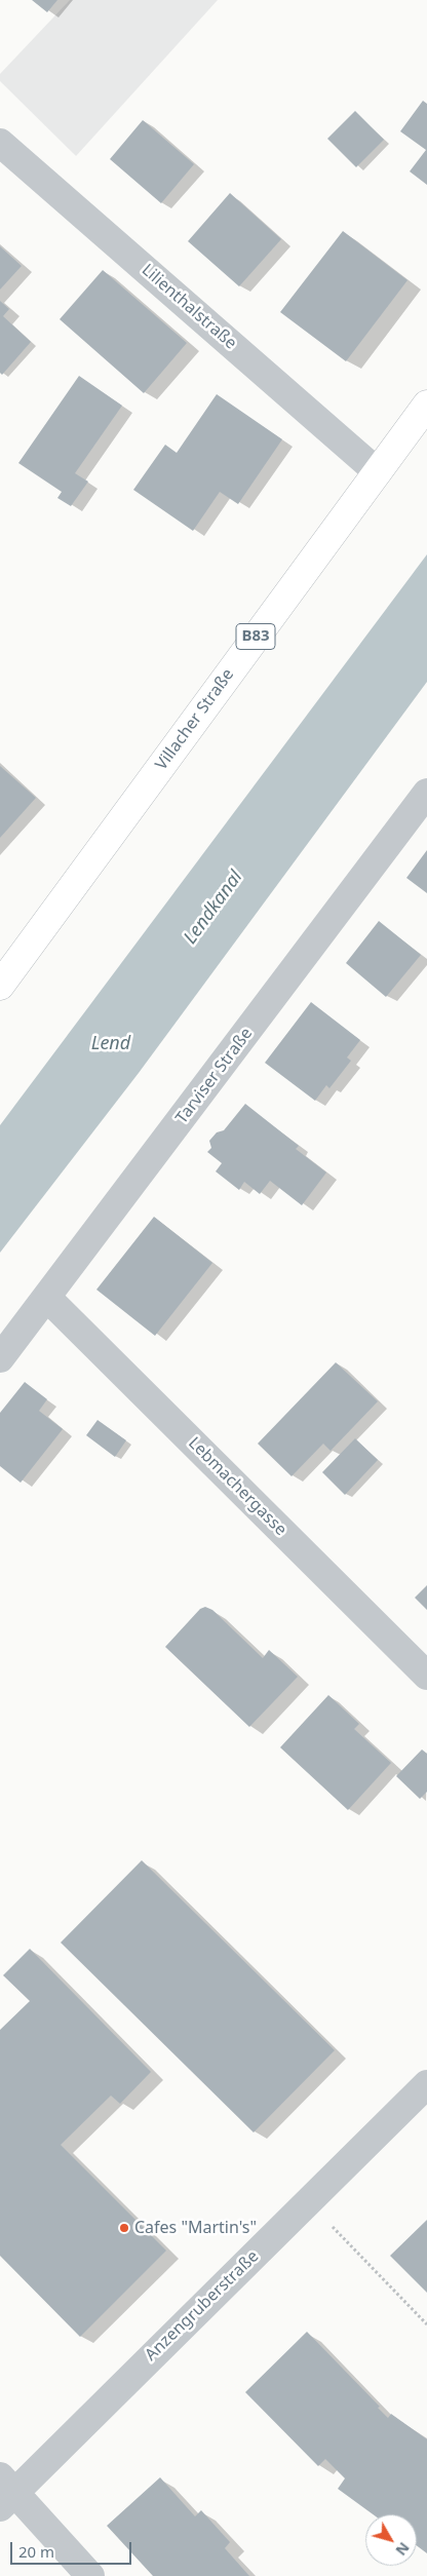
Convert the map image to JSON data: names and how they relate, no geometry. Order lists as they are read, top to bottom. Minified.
{"streets":{"main road":["B83","Villacher Straße"],"street":["Lilienthalstraße","Tarviser Straße","Lebmachergasse","Anzengruberstraße"]},"crossings":[["Lilienthalstraße","Villacher Straße"],["Tarviser Straße","Lebmachergasse"]],"water":["Lendkanal","Lend"],"places":["Cafes \"Martin's\""],"scale_bar":"20 m","north":"bottom right"}
